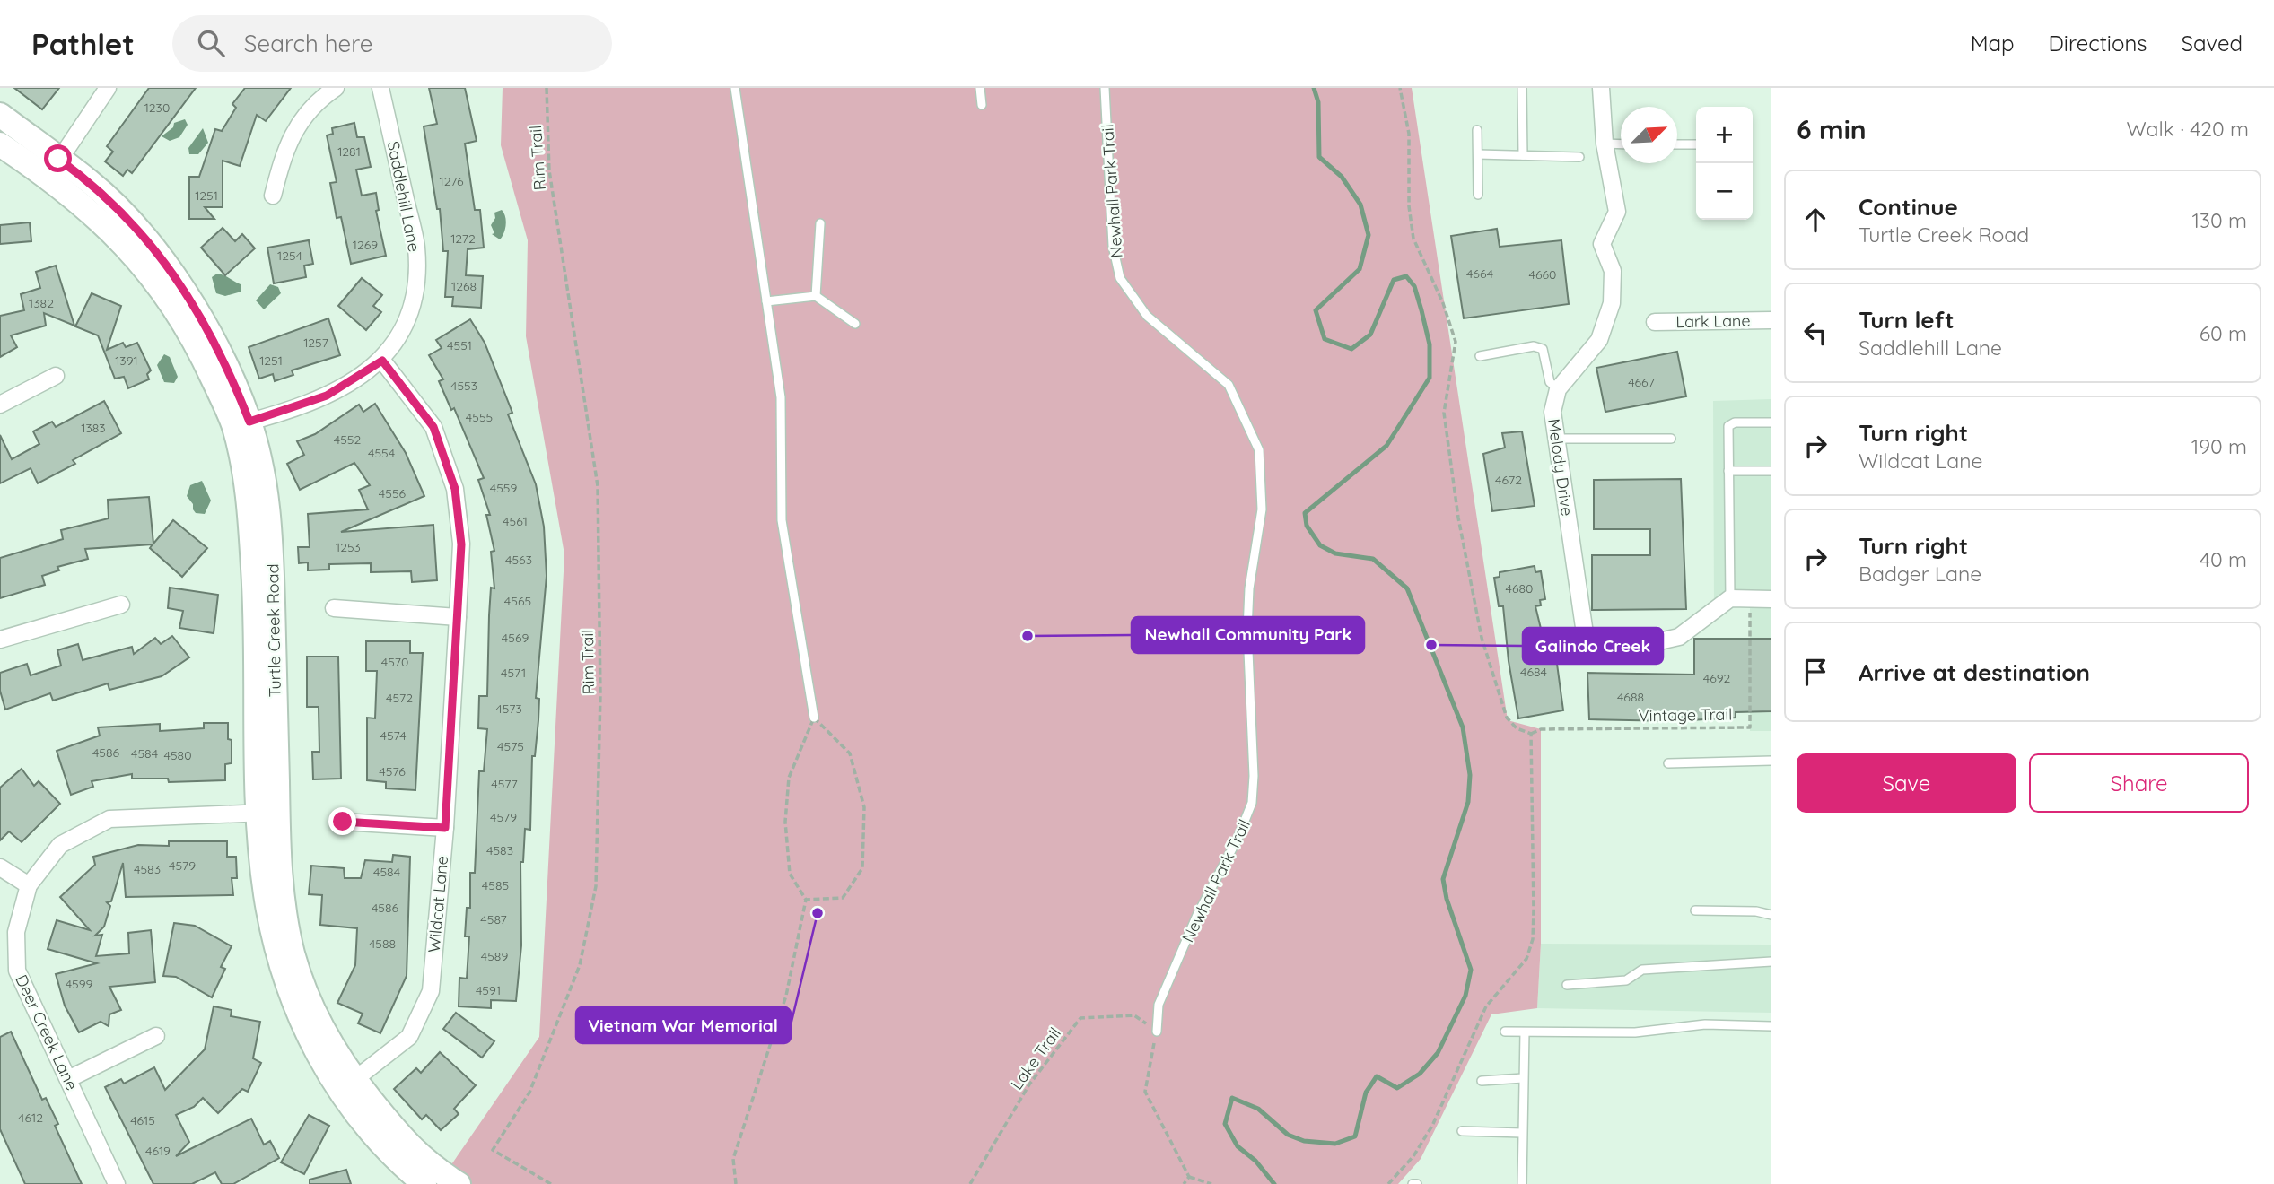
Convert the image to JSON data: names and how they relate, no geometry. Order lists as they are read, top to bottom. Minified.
{"streets":{"street":["Saddlehill Lane","Lark Lane","Melody Drive","Turtle Creek Road","Wildcat Lane","Deer Creek Lane"],"lane":["Newhall Park Trail"],"path":["Rim Trail","Vintage Trail","Lake Trail"]},"crossings":[["Newhall Park Trail","Lake Trail"],["Saddlehill Lane","Turtle Creek Road"],["Saddlehill Lane","Wildcat Lane"],["Turtle Creek Road","Wildcat Lane"],["Turtle Creek Road","Deer Creek Lane"]],"places":["Newhall Community Park","Galindo Creek","Vietnam War Memorial"],"house_numbers":["1230","1281","1276","1251","1272","1269","1254","4664","4660","1268","1382","1257","4551","1391","1251","4667","4553","4555","1383","4552","4554","4672","4559","4556","4561","1253","4563","4680","4565","4569","4570","4684","4571","4692","4688","4572","4573","4574","4575","4586","4584","4580","4576","4577","4579","4583","4579","4583","4584","4585","4586","4587","4588","4589","4599","4591","4612","4615","4619"],"north":"top right","page":{"header":"Pathlet","search":"Search here","nav":["Map","Directions","Saved"],"heading":["6 min","Walk · 420 m"],"map_buttons":["+","−"],"list":[["Continue","Turtle Creek Road","130 m"],["Turn left","Saddlehill Lane","60 m"],["Turn right","Wildcat Lane","190 m"],["Turn right","Badger Lane","40 m"],"Arrive at destination"],"buttons":["Save","Share"]}}
